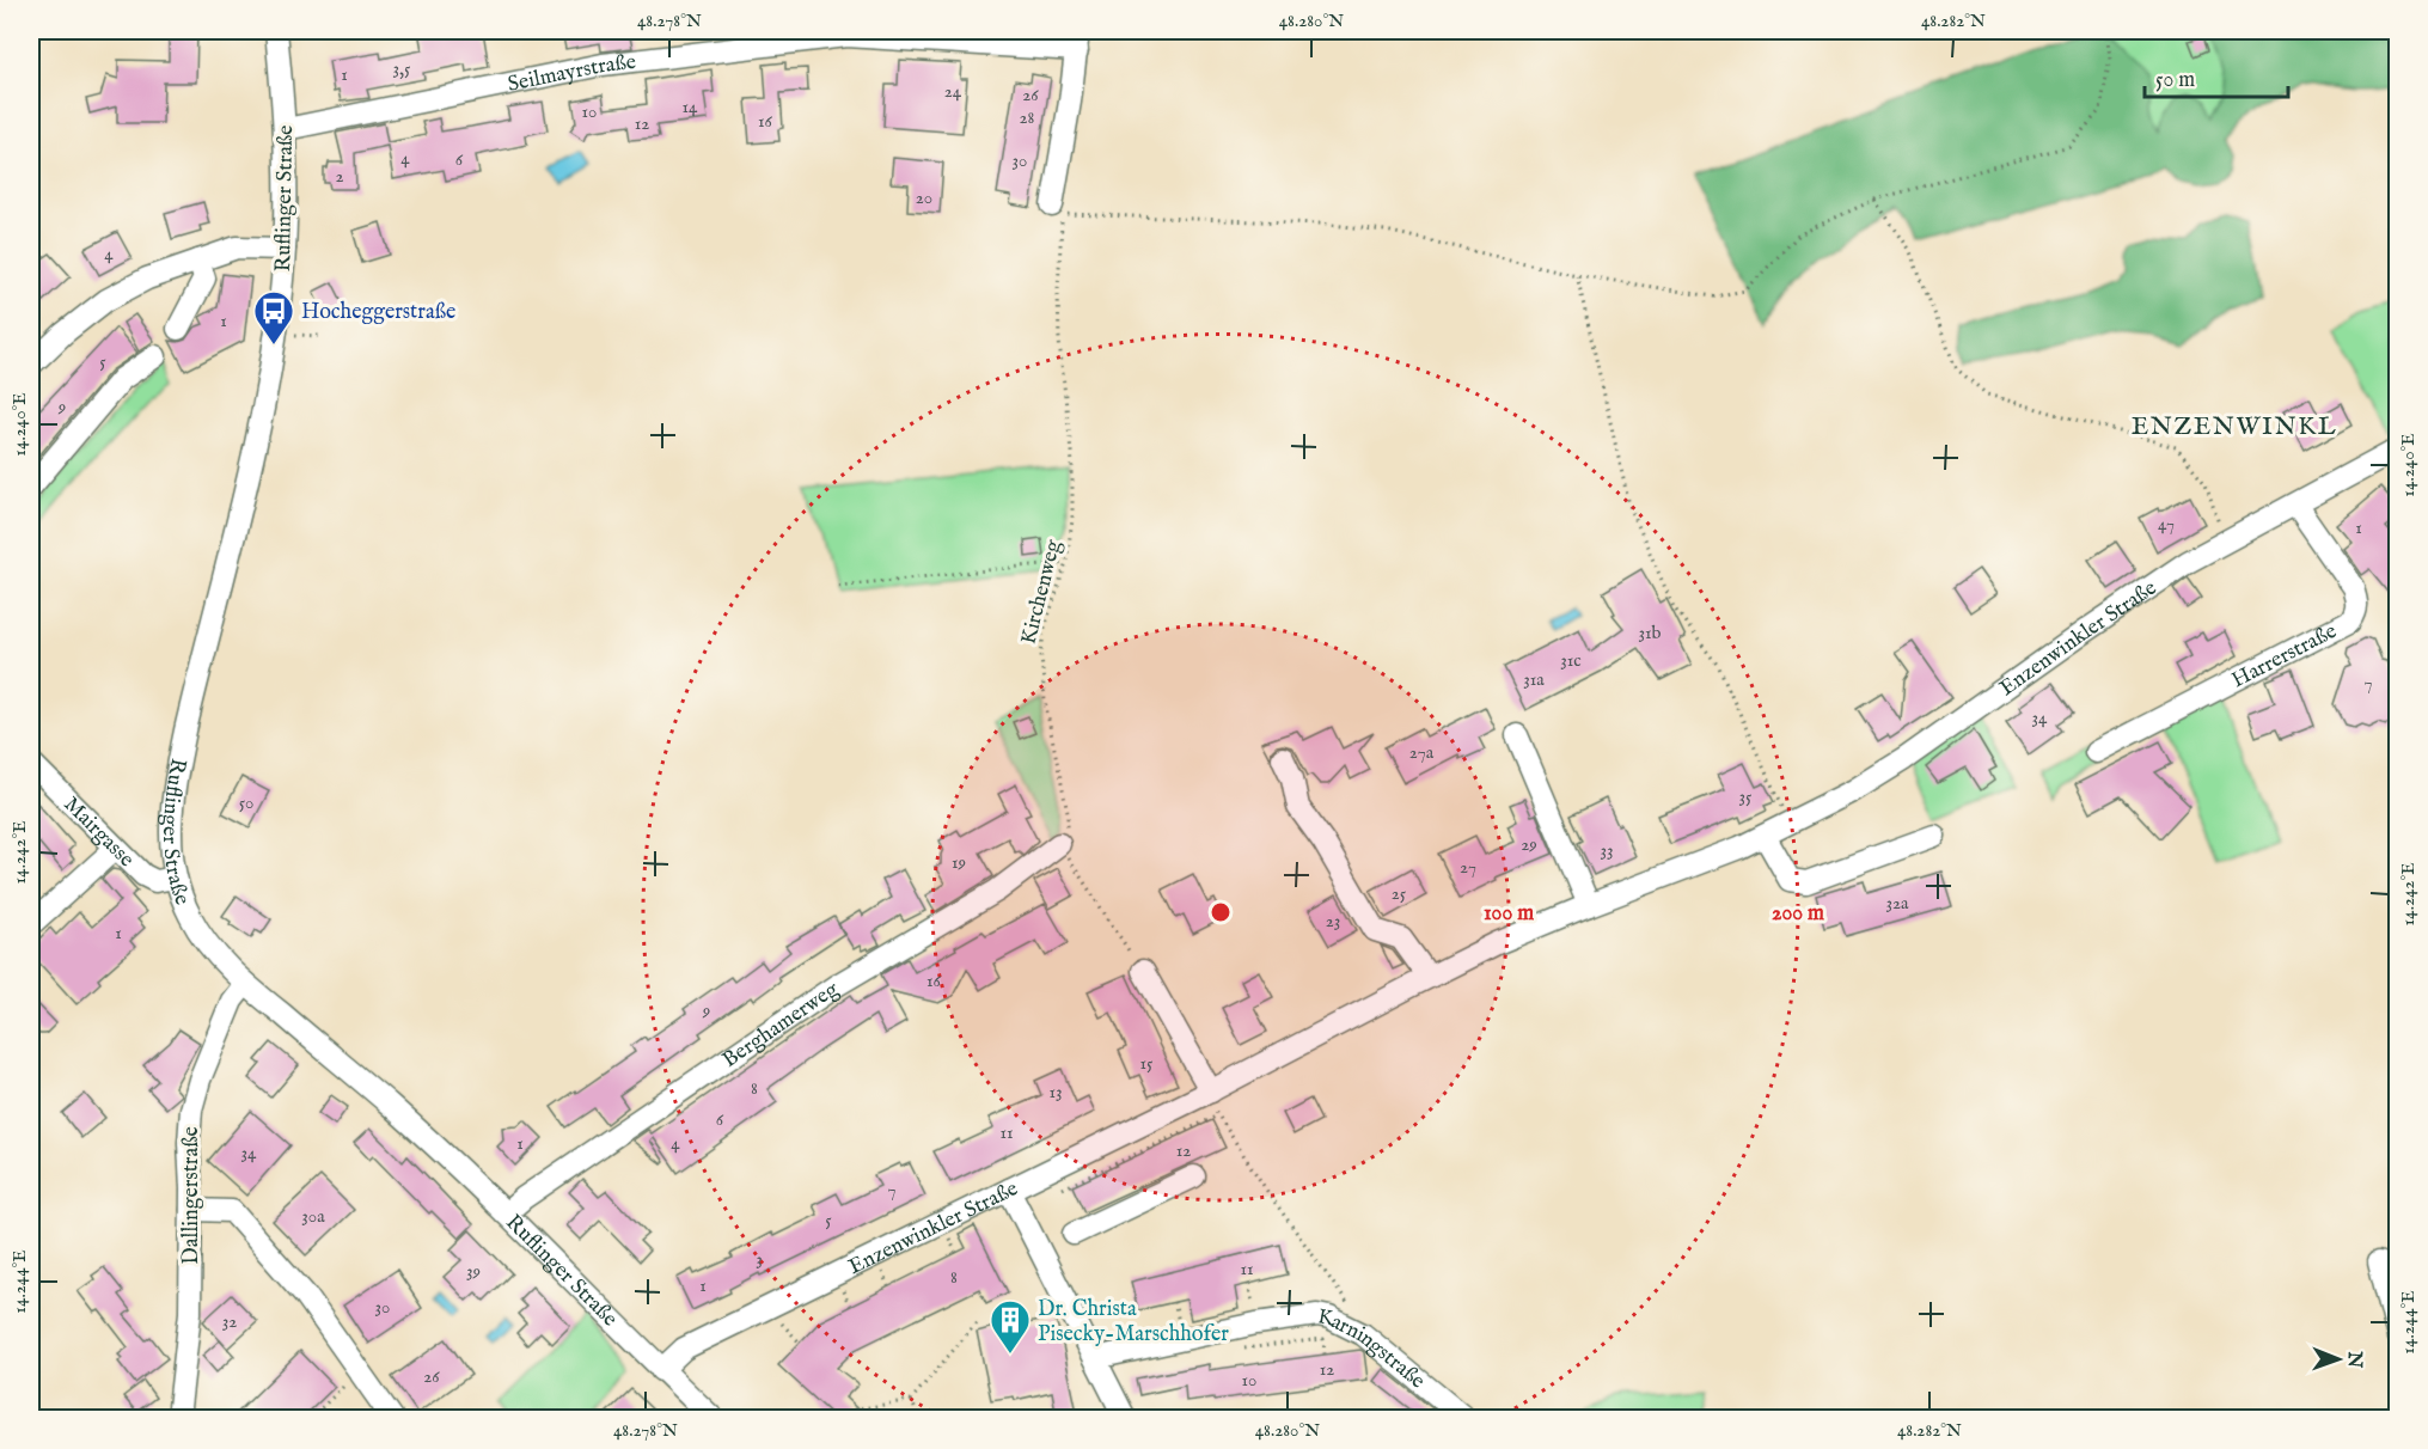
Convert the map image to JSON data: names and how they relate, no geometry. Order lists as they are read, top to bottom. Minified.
{"streets":{"street":["Seilmayrstraße","Ruflinger Straße","Enzenwinkler Straße","Harrerstraße","Mairgasse","Berghamerweg","Dallingerstraße","Karningstraße"],"path":["Kirchenweg"]},"crossings":[["Seilmayrstraße","Ruflinger Straße"],["Seilmayrstraße","Kirchenweg"],["Ruflinger Straße","Enzenwinkler Straße"],["Ruflinger Straße","Mairgasse"],["Ruflinger Straße","Berghamerweg"],["Ruflinger Straße","Dallingerstraße"],["Kirchenweg","Berghamerweg"],["Enzenwinkler Straße","Harrerstraße"]],"districts":["ENZENWINKL"],"places":{"bus stop":["Hocheggerstraße"],"building":["Dr. Christa Pisecky-Marschhofer"]},"house_numbers":["3,5","1","24","26","14","10","28","16","12","4","6","30","2","20","4","1","5","9","47","1","31b","31c","31a","7","34","27a","35","50","29","33","19","27","25","32a","23","1","16","9","15","8","13","6","11","1","4","12","34","7","30a","5","3","11","39","8","1","30","32","12","26","10"],"scale_bar":"50 m","north":"right","coordinates":["48.278°N","48.280°N","48.282°N","14.240°E","14.242°E","14.244°E"],"rings":["100 m","200 m"]}
